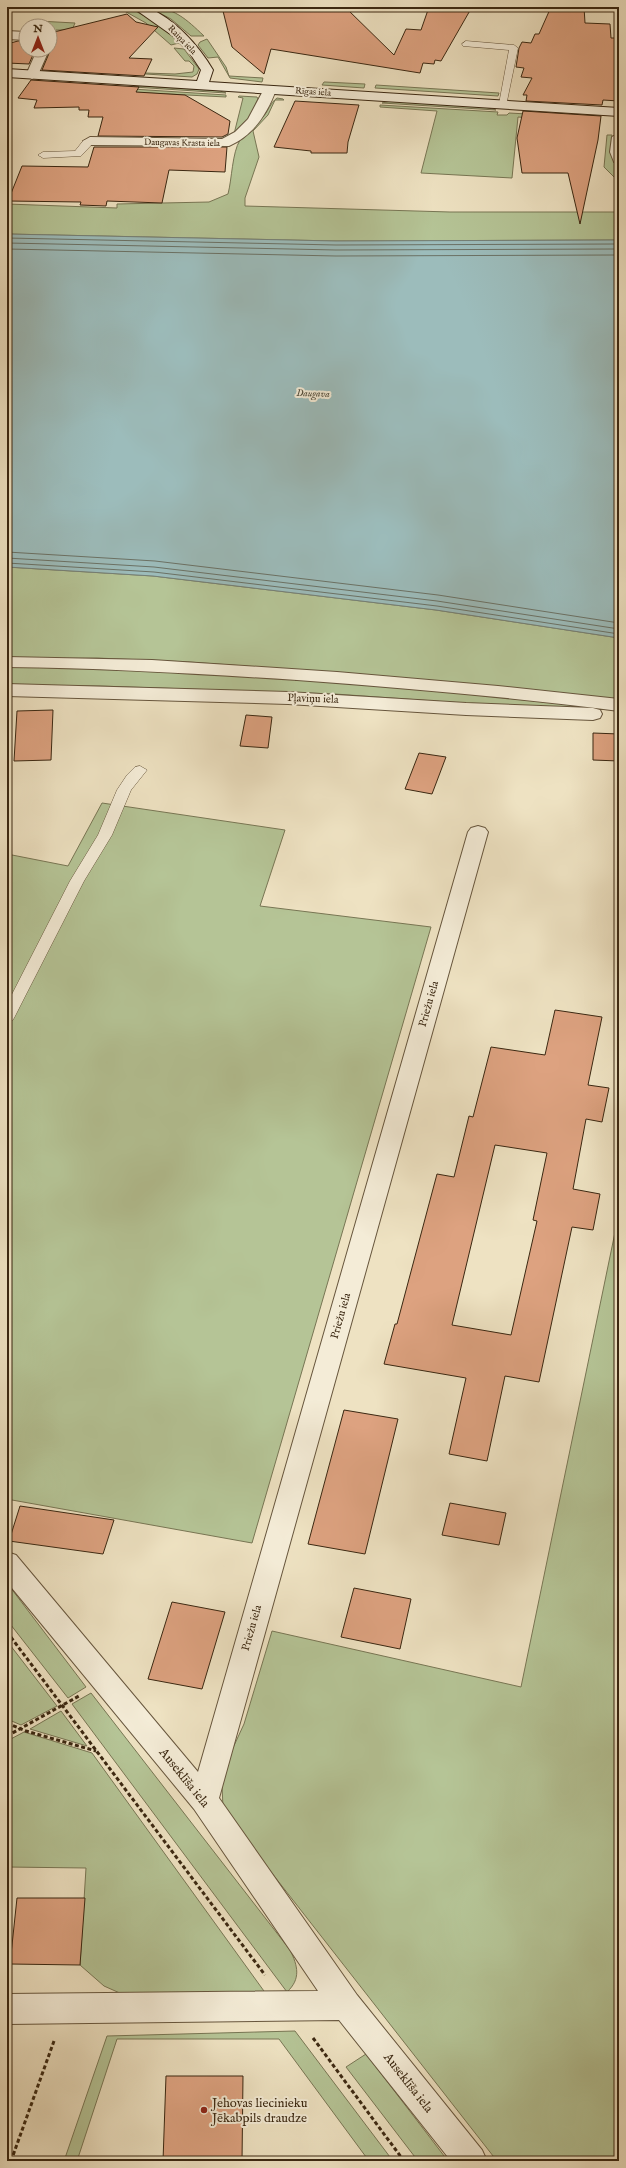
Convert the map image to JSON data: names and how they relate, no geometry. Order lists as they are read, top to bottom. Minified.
{"streets":{"street":["Raiņa iela","Rīgas iela","Daugavas Krasta iela","Pļaviņu iela","Priežu iela","Auseklīša iela"]},"crossings":[["Raiņa iela","Rīgas iela"],["Rīgas iela","Daugavas Krasta iela"],["Priežu iela","Auseklīša iela"]],"water":["Daugava"],"places":["Jehovas liecinieku Jēkabpils draudze"],"north":"top"}
